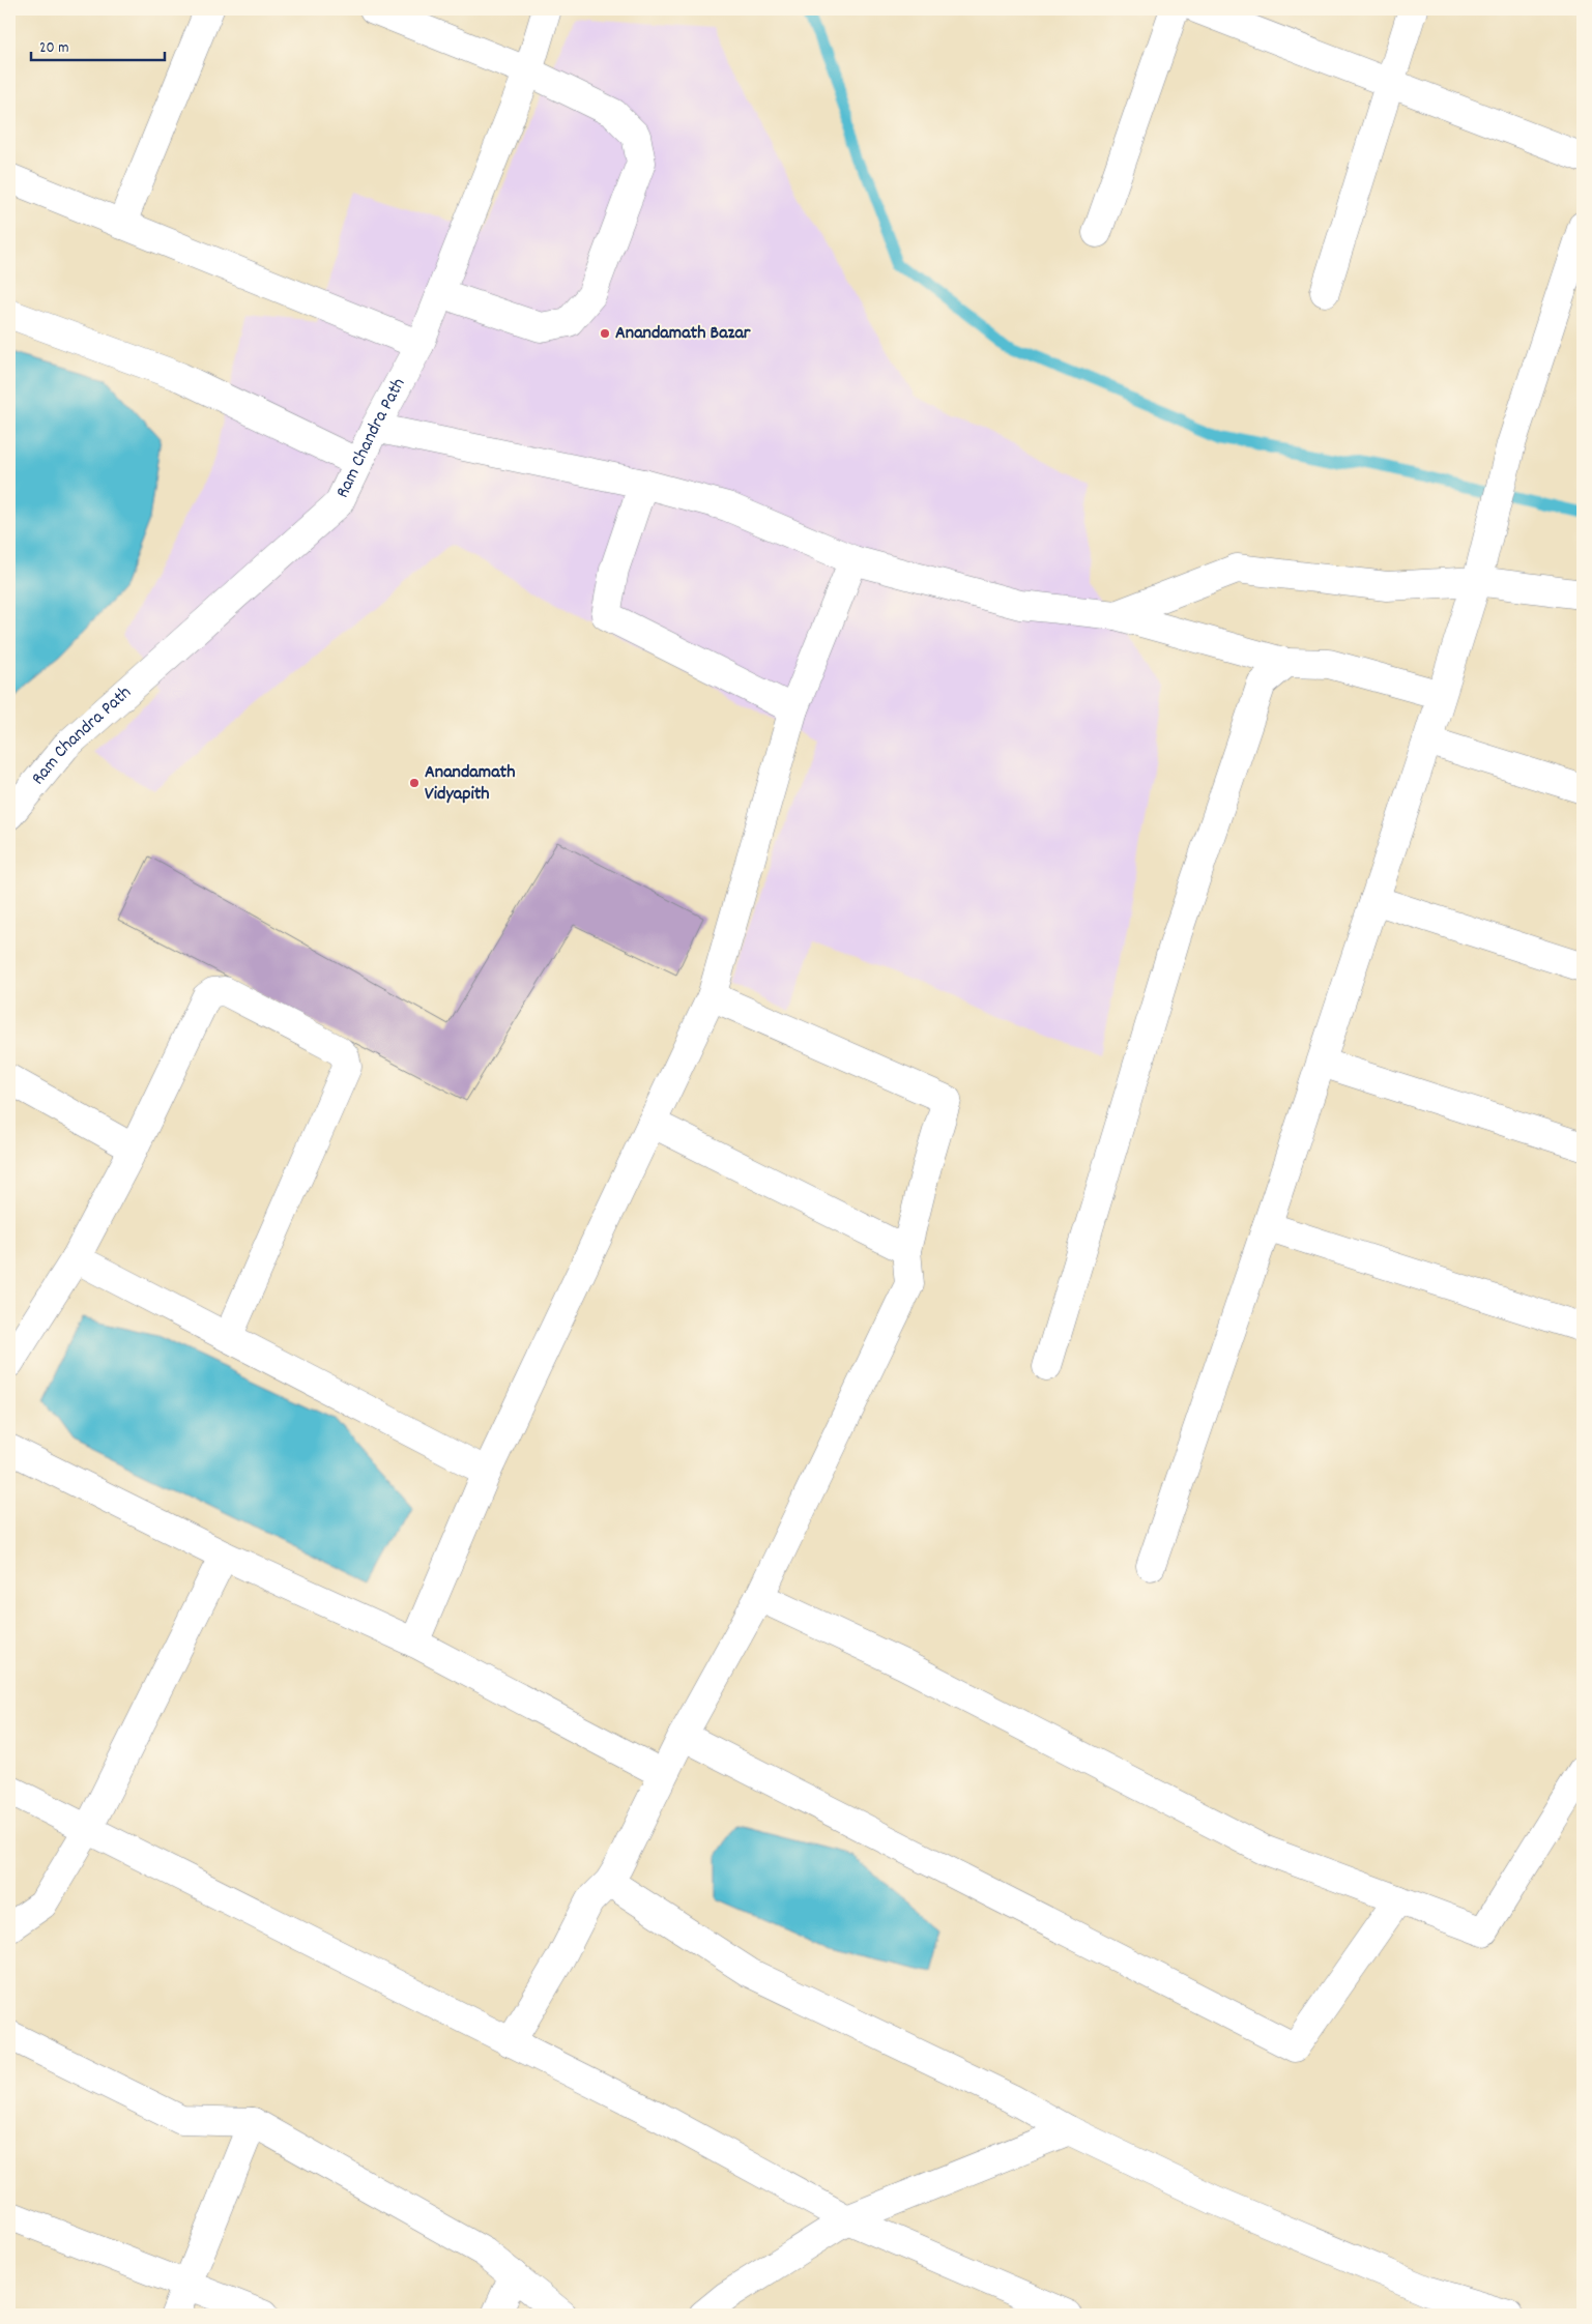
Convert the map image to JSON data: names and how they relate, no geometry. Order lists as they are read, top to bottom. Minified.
{"streets":{"street":["Ram Chandra Path"]},"places":["Anandamath Bazar","Anandamath Vidyapith"],"scale_bar":"20 m"}
